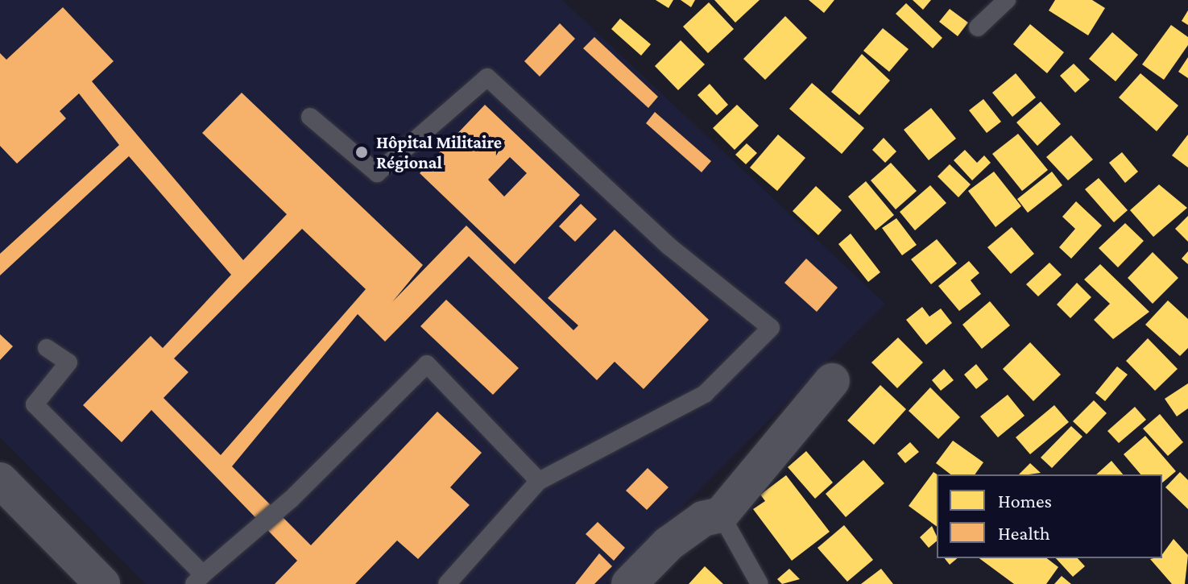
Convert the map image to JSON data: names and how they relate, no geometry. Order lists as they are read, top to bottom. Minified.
{"places":["Hôpital Militaire Régional"],"legend":["Homes","Health"]}
